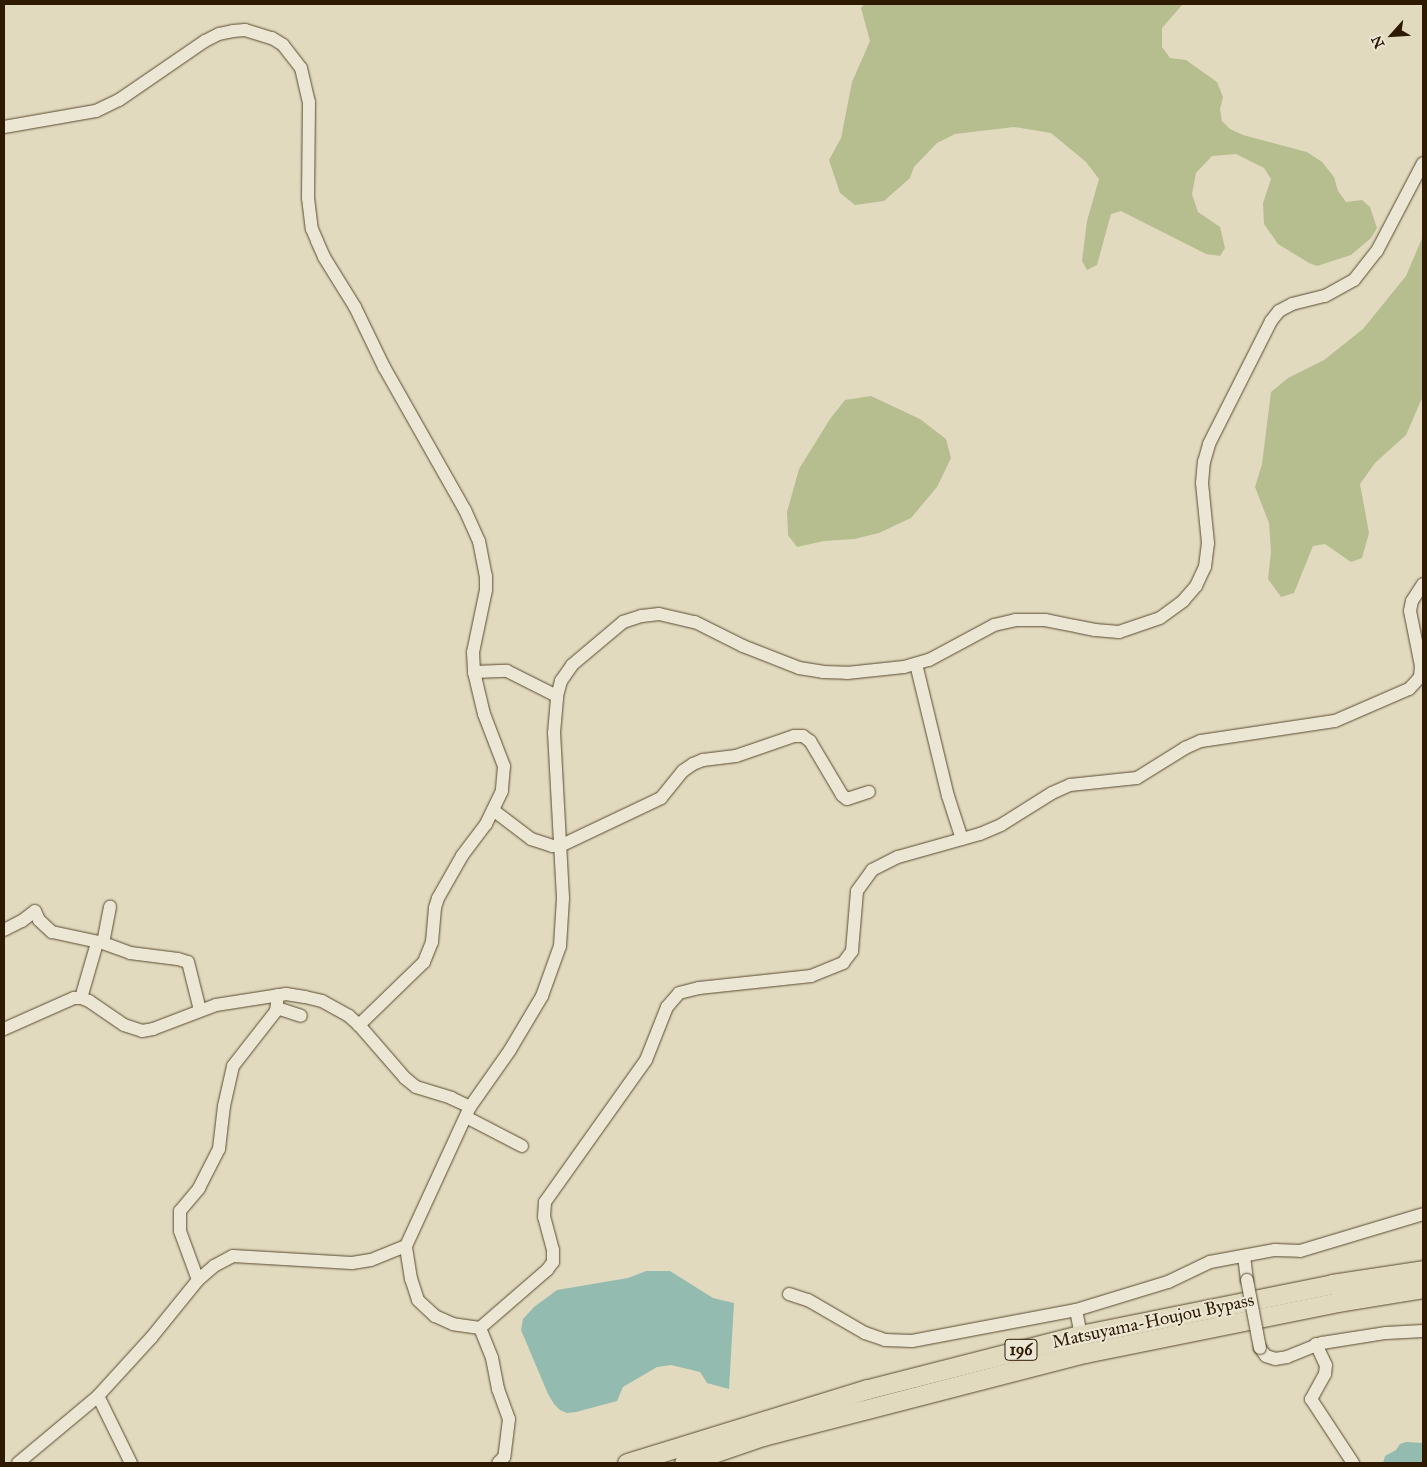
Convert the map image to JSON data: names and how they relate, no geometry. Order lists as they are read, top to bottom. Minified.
{"streets":{"highway":["Matsuyama-Houjou Bypass","196"]},"north":"bottom left"}
